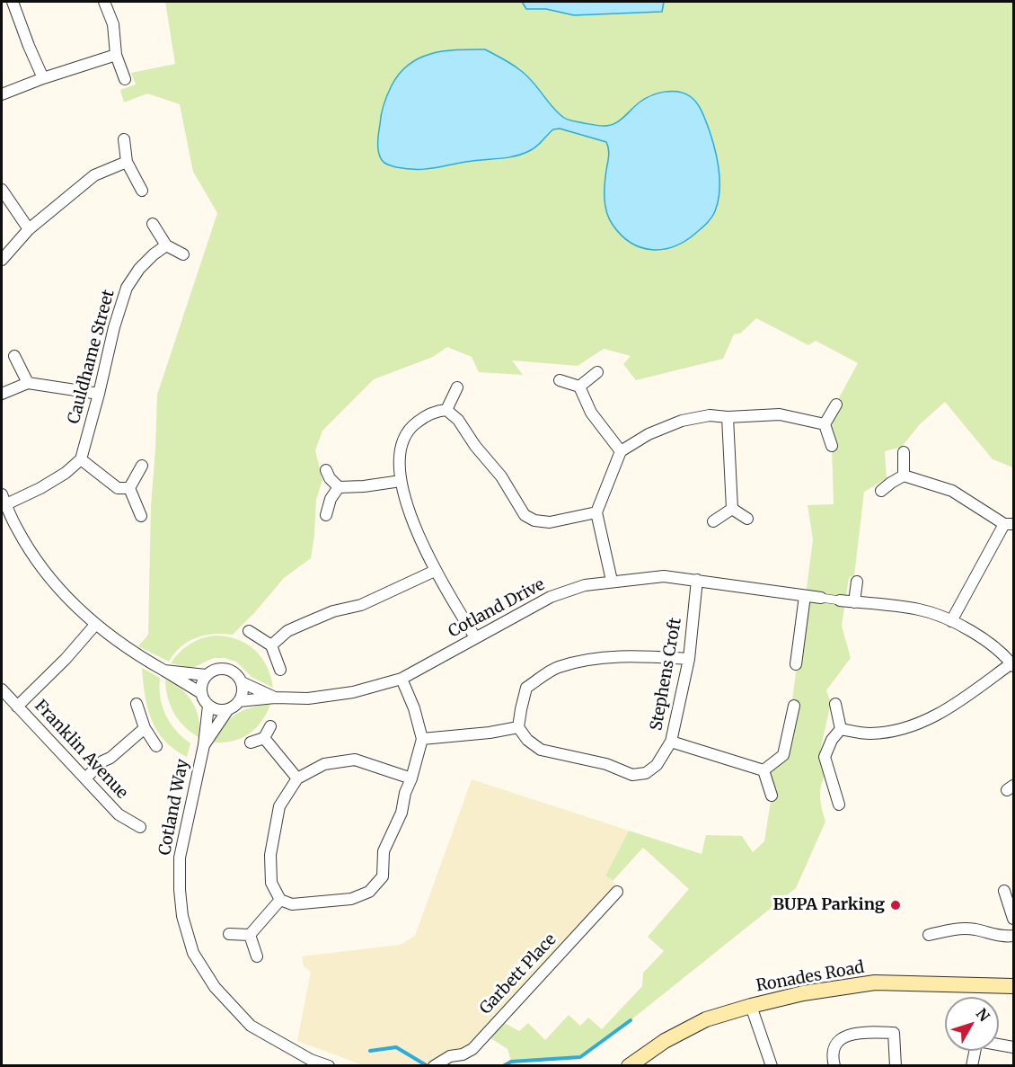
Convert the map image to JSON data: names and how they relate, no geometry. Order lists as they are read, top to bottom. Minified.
{"streets":{"main road":["Ronades Road"],"street":["Cauldhame Street","Cotland Drive","Stephens Croft","Franklin Avenue","Cotland Way","Garbett Place"]},"crossings":[["Cotland Drive","Stephens Croft"],["Cotland Drive","Cotland Way"]],"places":["BUPA Parking"],"north":"top right"}
